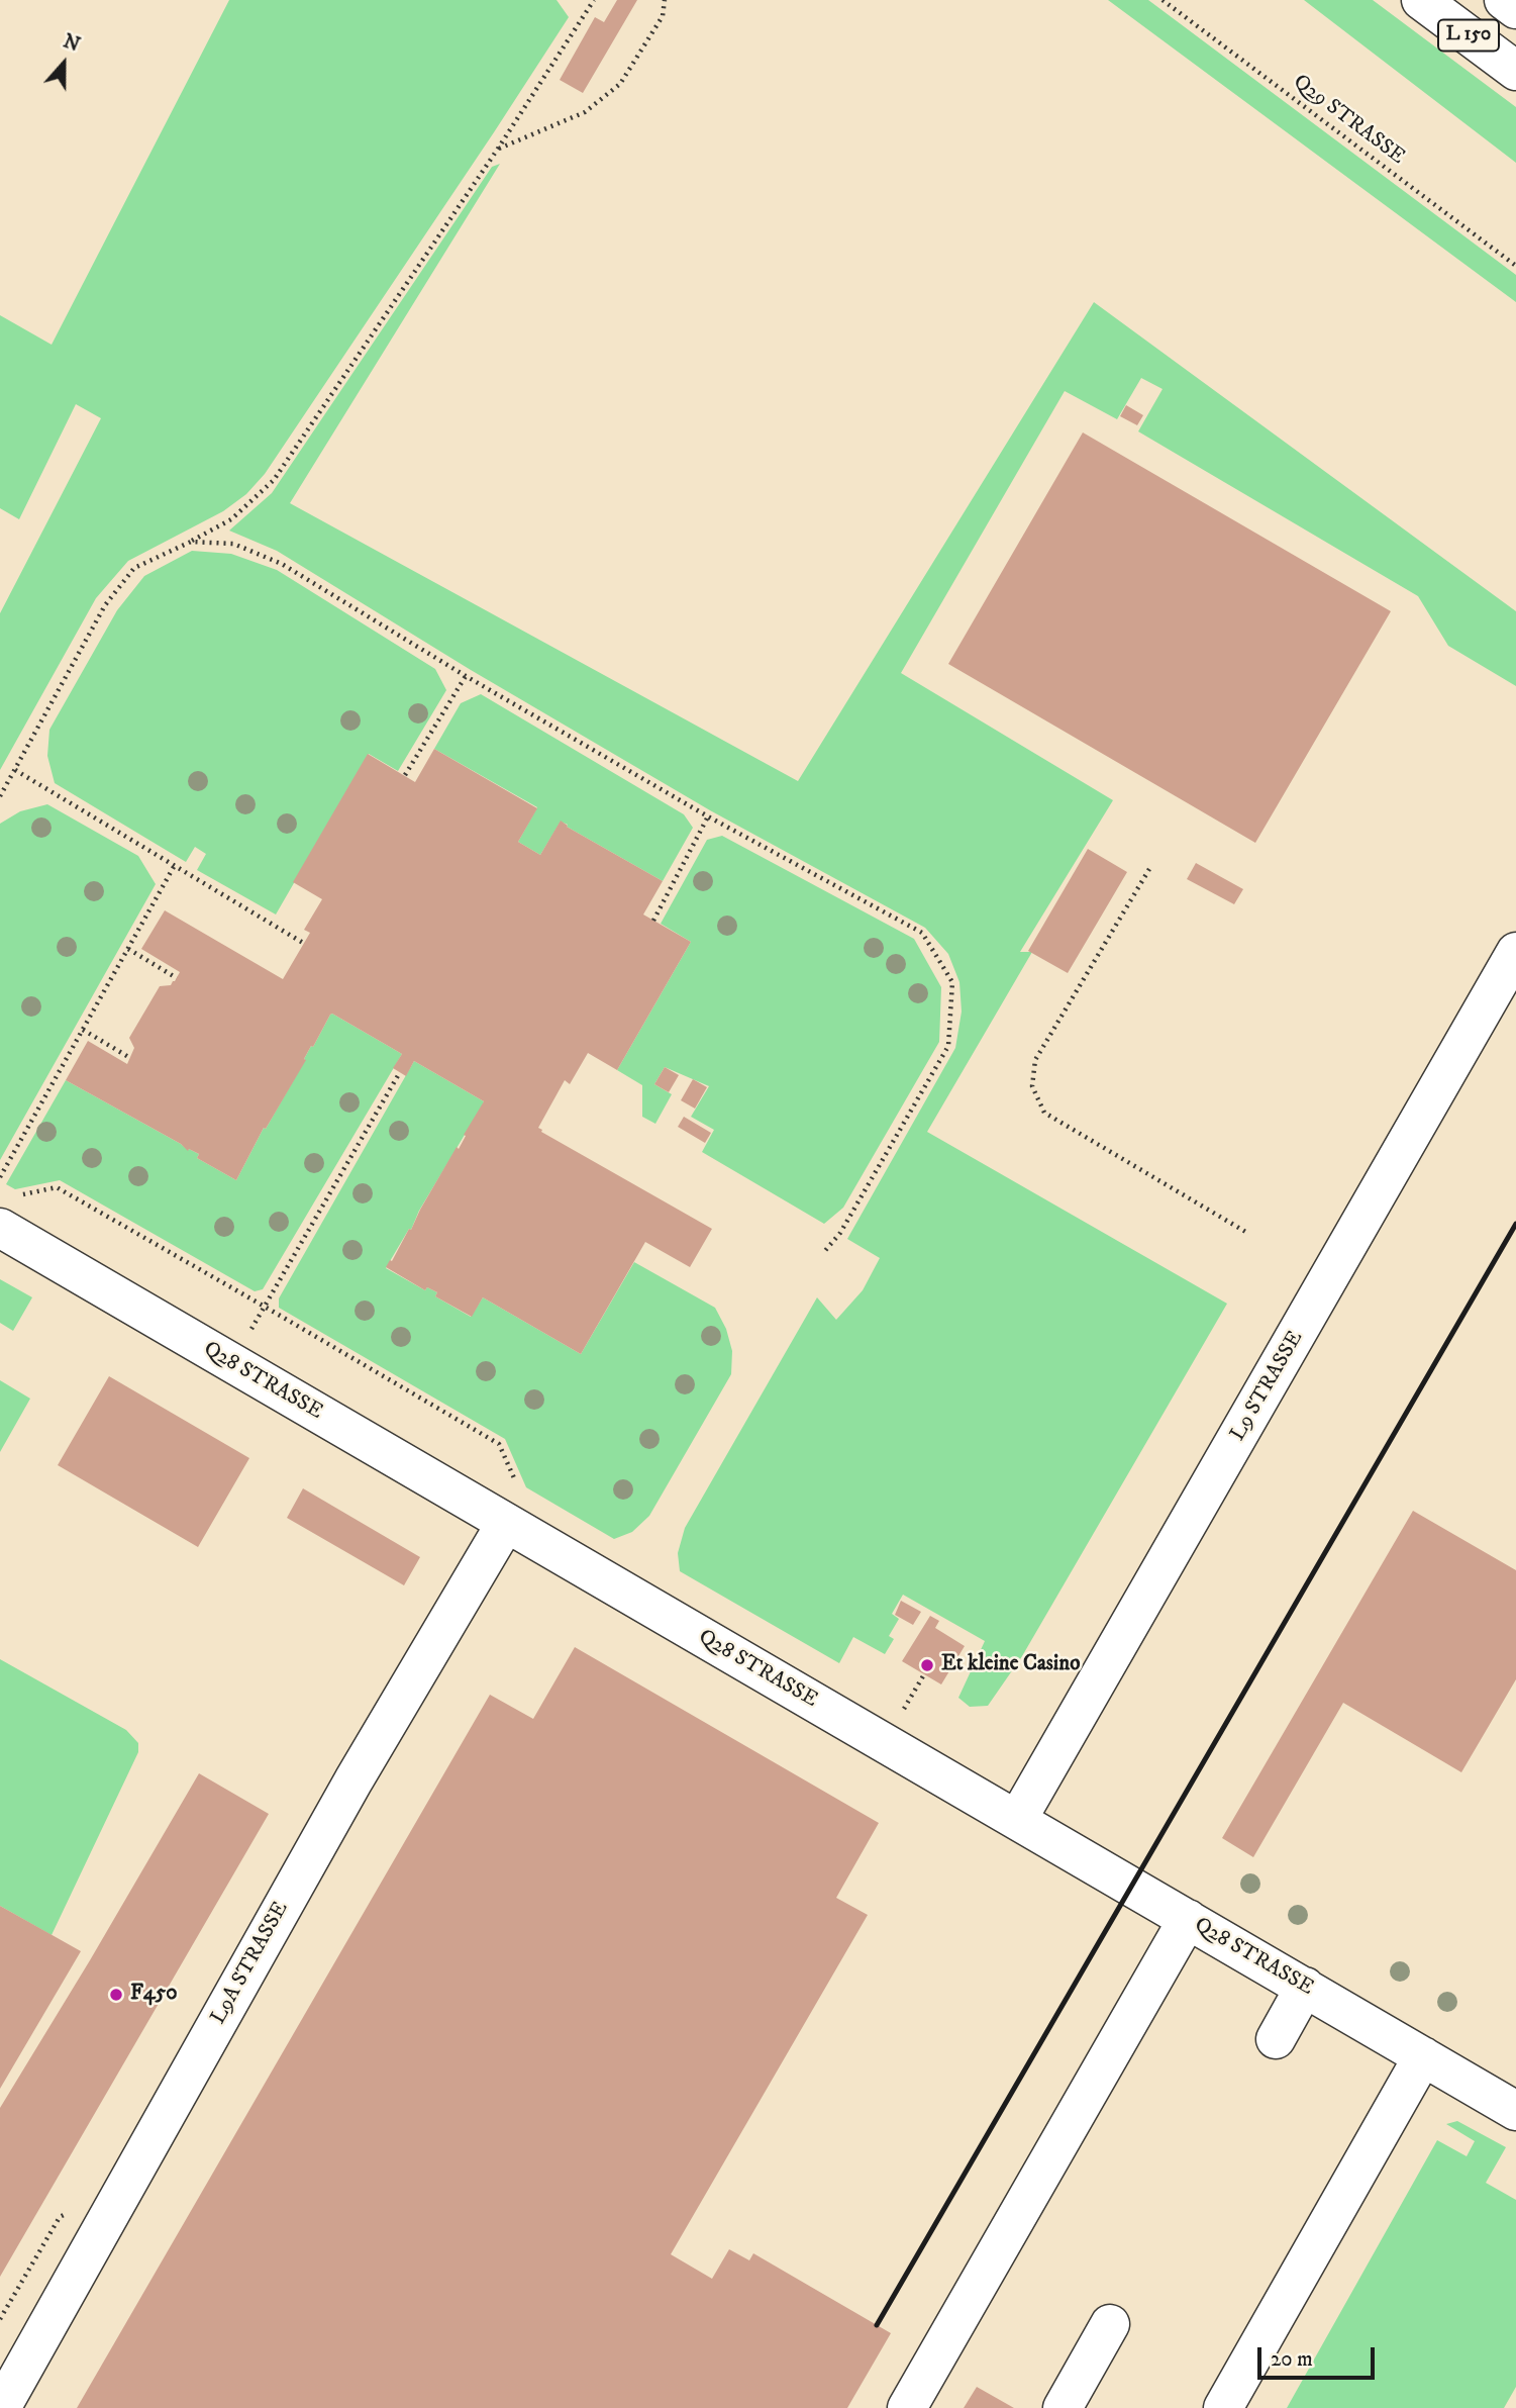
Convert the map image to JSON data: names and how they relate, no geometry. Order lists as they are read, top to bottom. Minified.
{"streets":{"main road":["L 150","Q28 STRASSE","L9 STRASSE","L9A STRASSE"],"path":["Q29 STRASSE"]},"crossings":[["Q28 STRASSE","L9 STRASSE"],["Q28 STRASSE","L9A STRASSE"]],"places":["Et kleine Casino","F450"],"scale_bar":"20 m","north":"top"}
